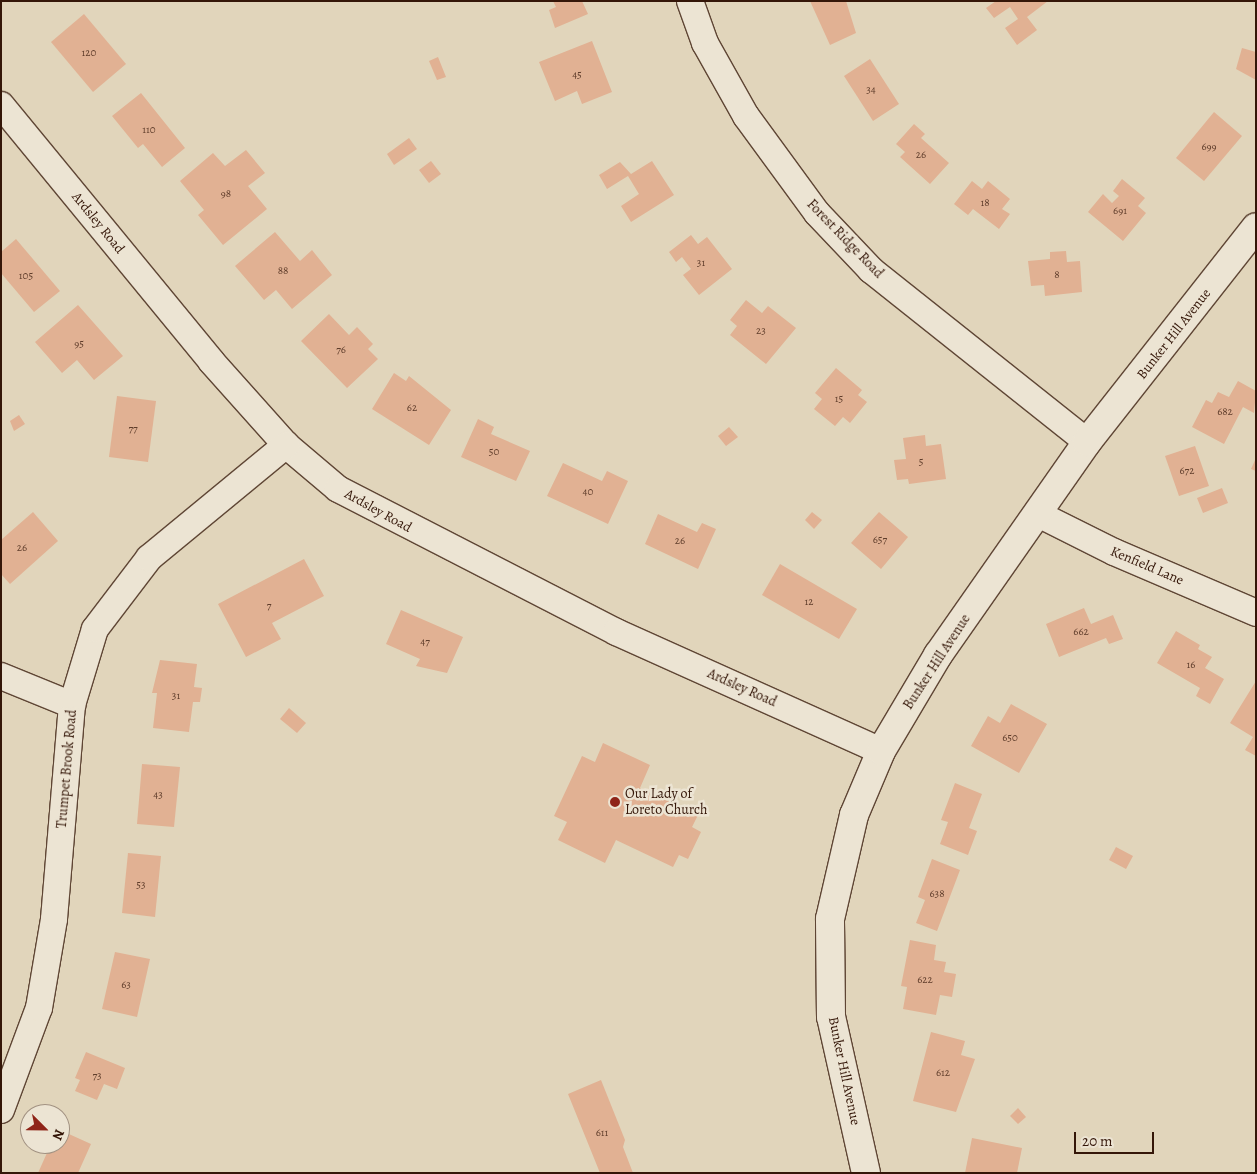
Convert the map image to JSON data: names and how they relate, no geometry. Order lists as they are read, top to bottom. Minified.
{"streets":{"main road":["Bunker Hill Avenue"],"street":["Ardsley Road","Forest Ridge Road","Kenfield Lane","Trumpet Brook Road"]},"crossings":[["Ardsley Road","Bunker Hill Avenue"],["Ardsley Road","Trumpet Brook Road"],["Forest Ridge Road","Bunker Hill Avenue"],["Bunker Hill Avenue","Kenfield Lane"]],"places":["Our Lady of Loreto Church"],"house_numbers":["120","45","34","110","699","26","98","18","691","31","88","8","105","23","95","76","15","62","682","77","50","5","672","40","657","26","26","12","7","662","47","16","31","650","43","53","638","622","63","612","73","611"],"scale_bar":"20 m","north":"bottom right"}
